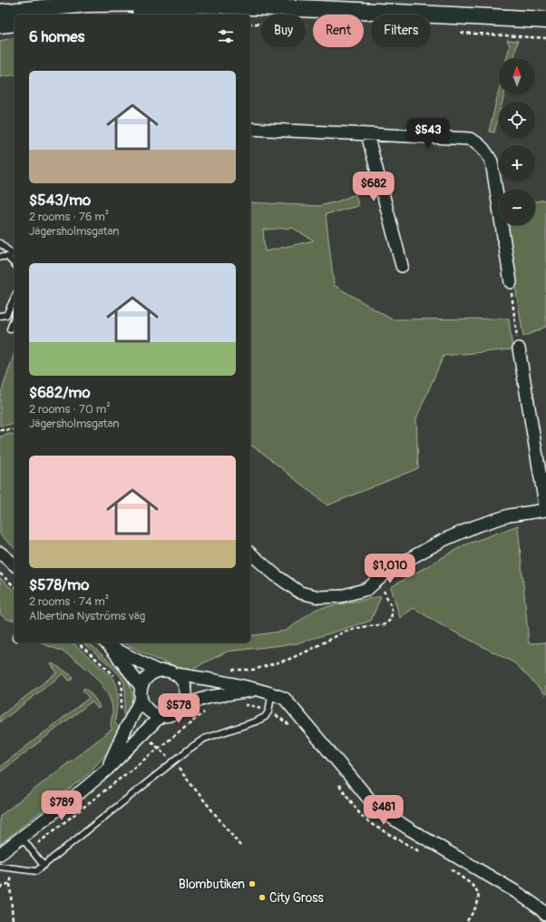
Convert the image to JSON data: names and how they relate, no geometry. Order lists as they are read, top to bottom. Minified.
{"places":["Blombutiken","City Gross"],"north":"top","page":{"chip":["Buy","Rent","Filters"],"heading":"6 homes","map_buttons":["+","−"],"list":[{"name":"$543/mo","note":"2 rooms · 76 m² · Jägersholmsgatan"},{"name":"$682/mo","note":"2 rooms · 70 m² · Jägersholmsgatan"},{"name":"$578/mo","note":"2 rooms · 74 m² · Albertina Nyströms väg"}],"price":["$543","$682","$1,010","$578","$789","$481"]}}
